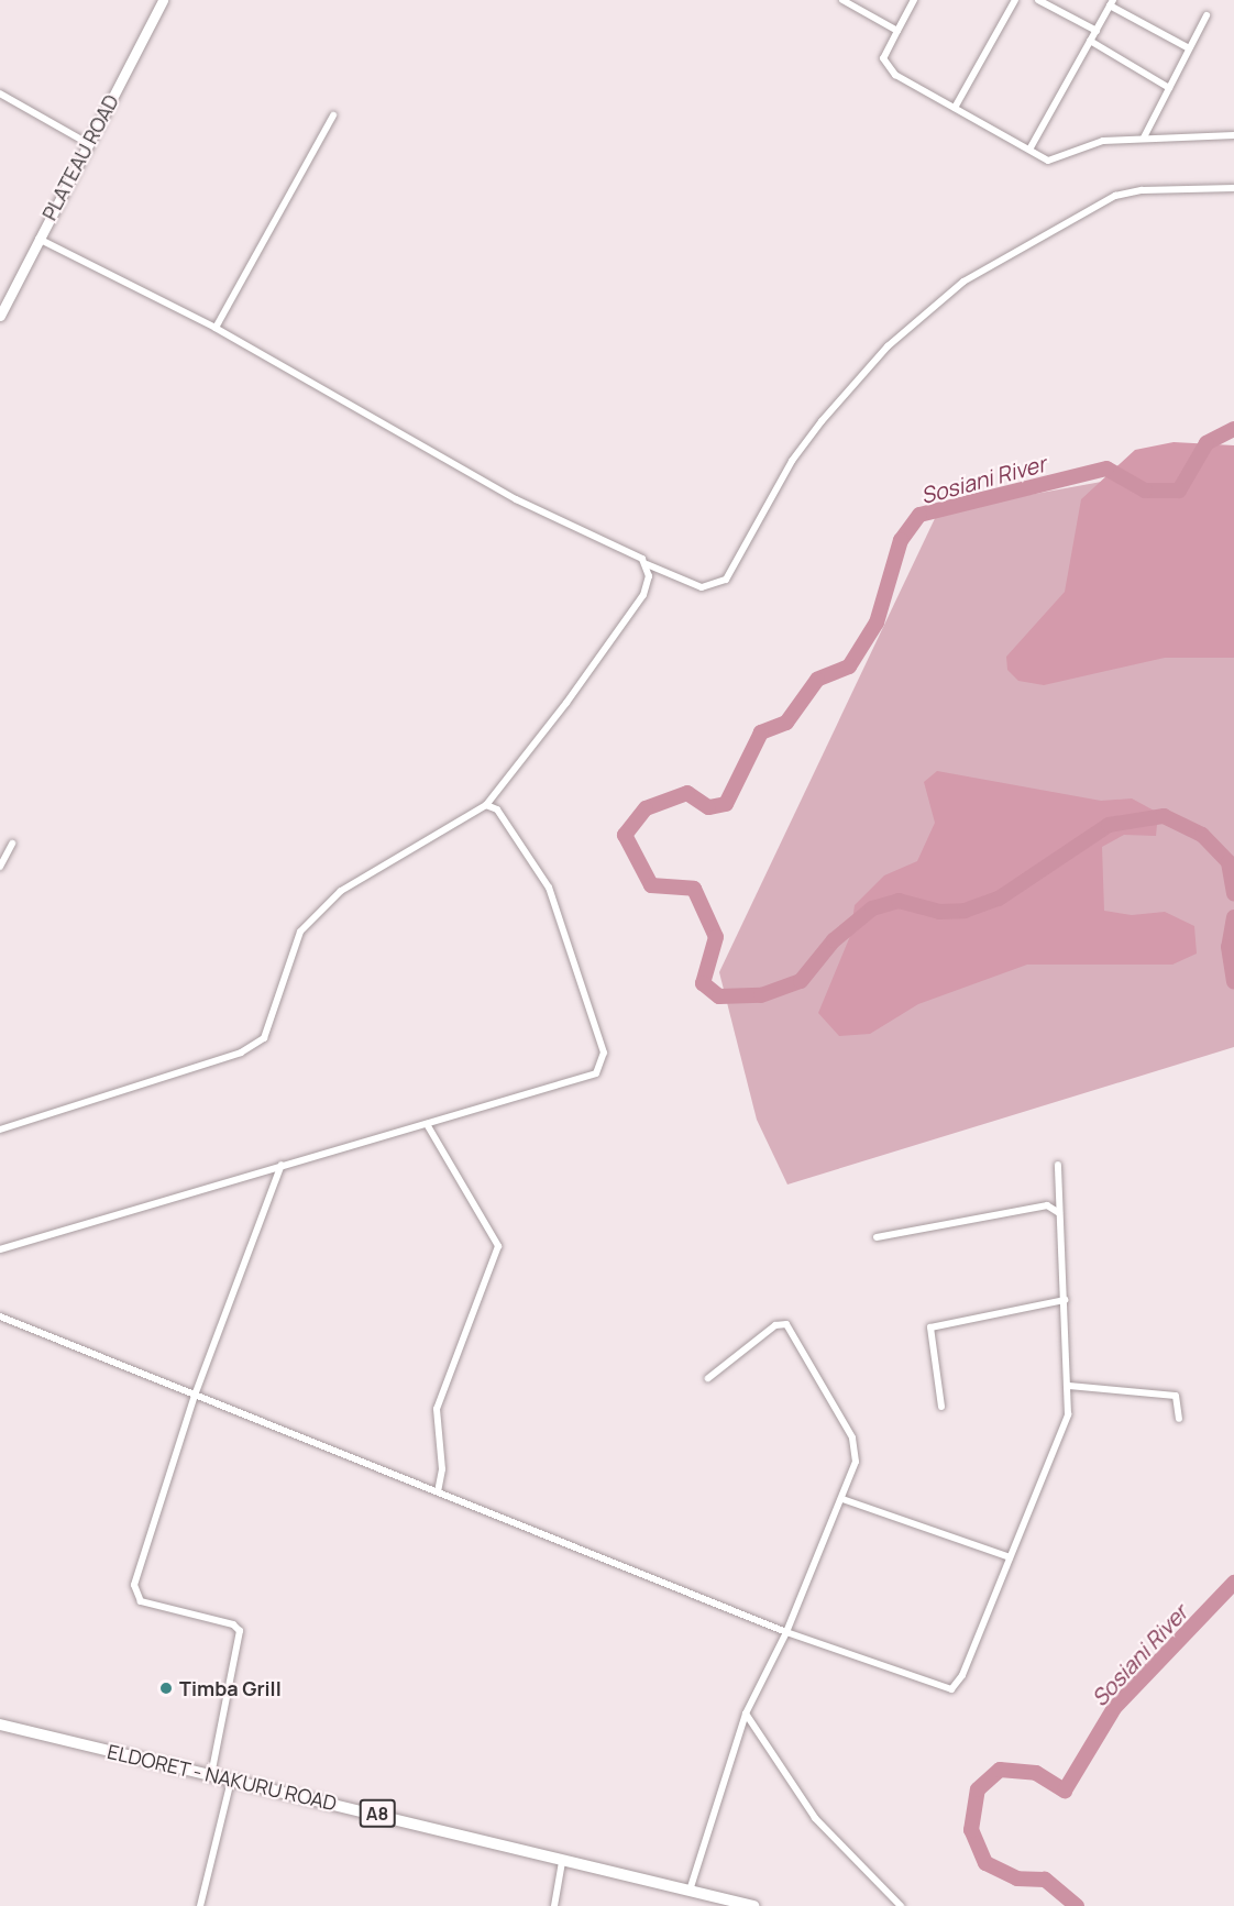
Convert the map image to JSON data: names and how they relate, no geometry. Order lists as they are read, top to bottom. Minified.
{"streets":{"highway":["ELDORET - NAKURU ROAD","A8"],"street":["PLATEAU ROAD"]},"water":["Sosiani River"],"places":["Timba Grill"]}
